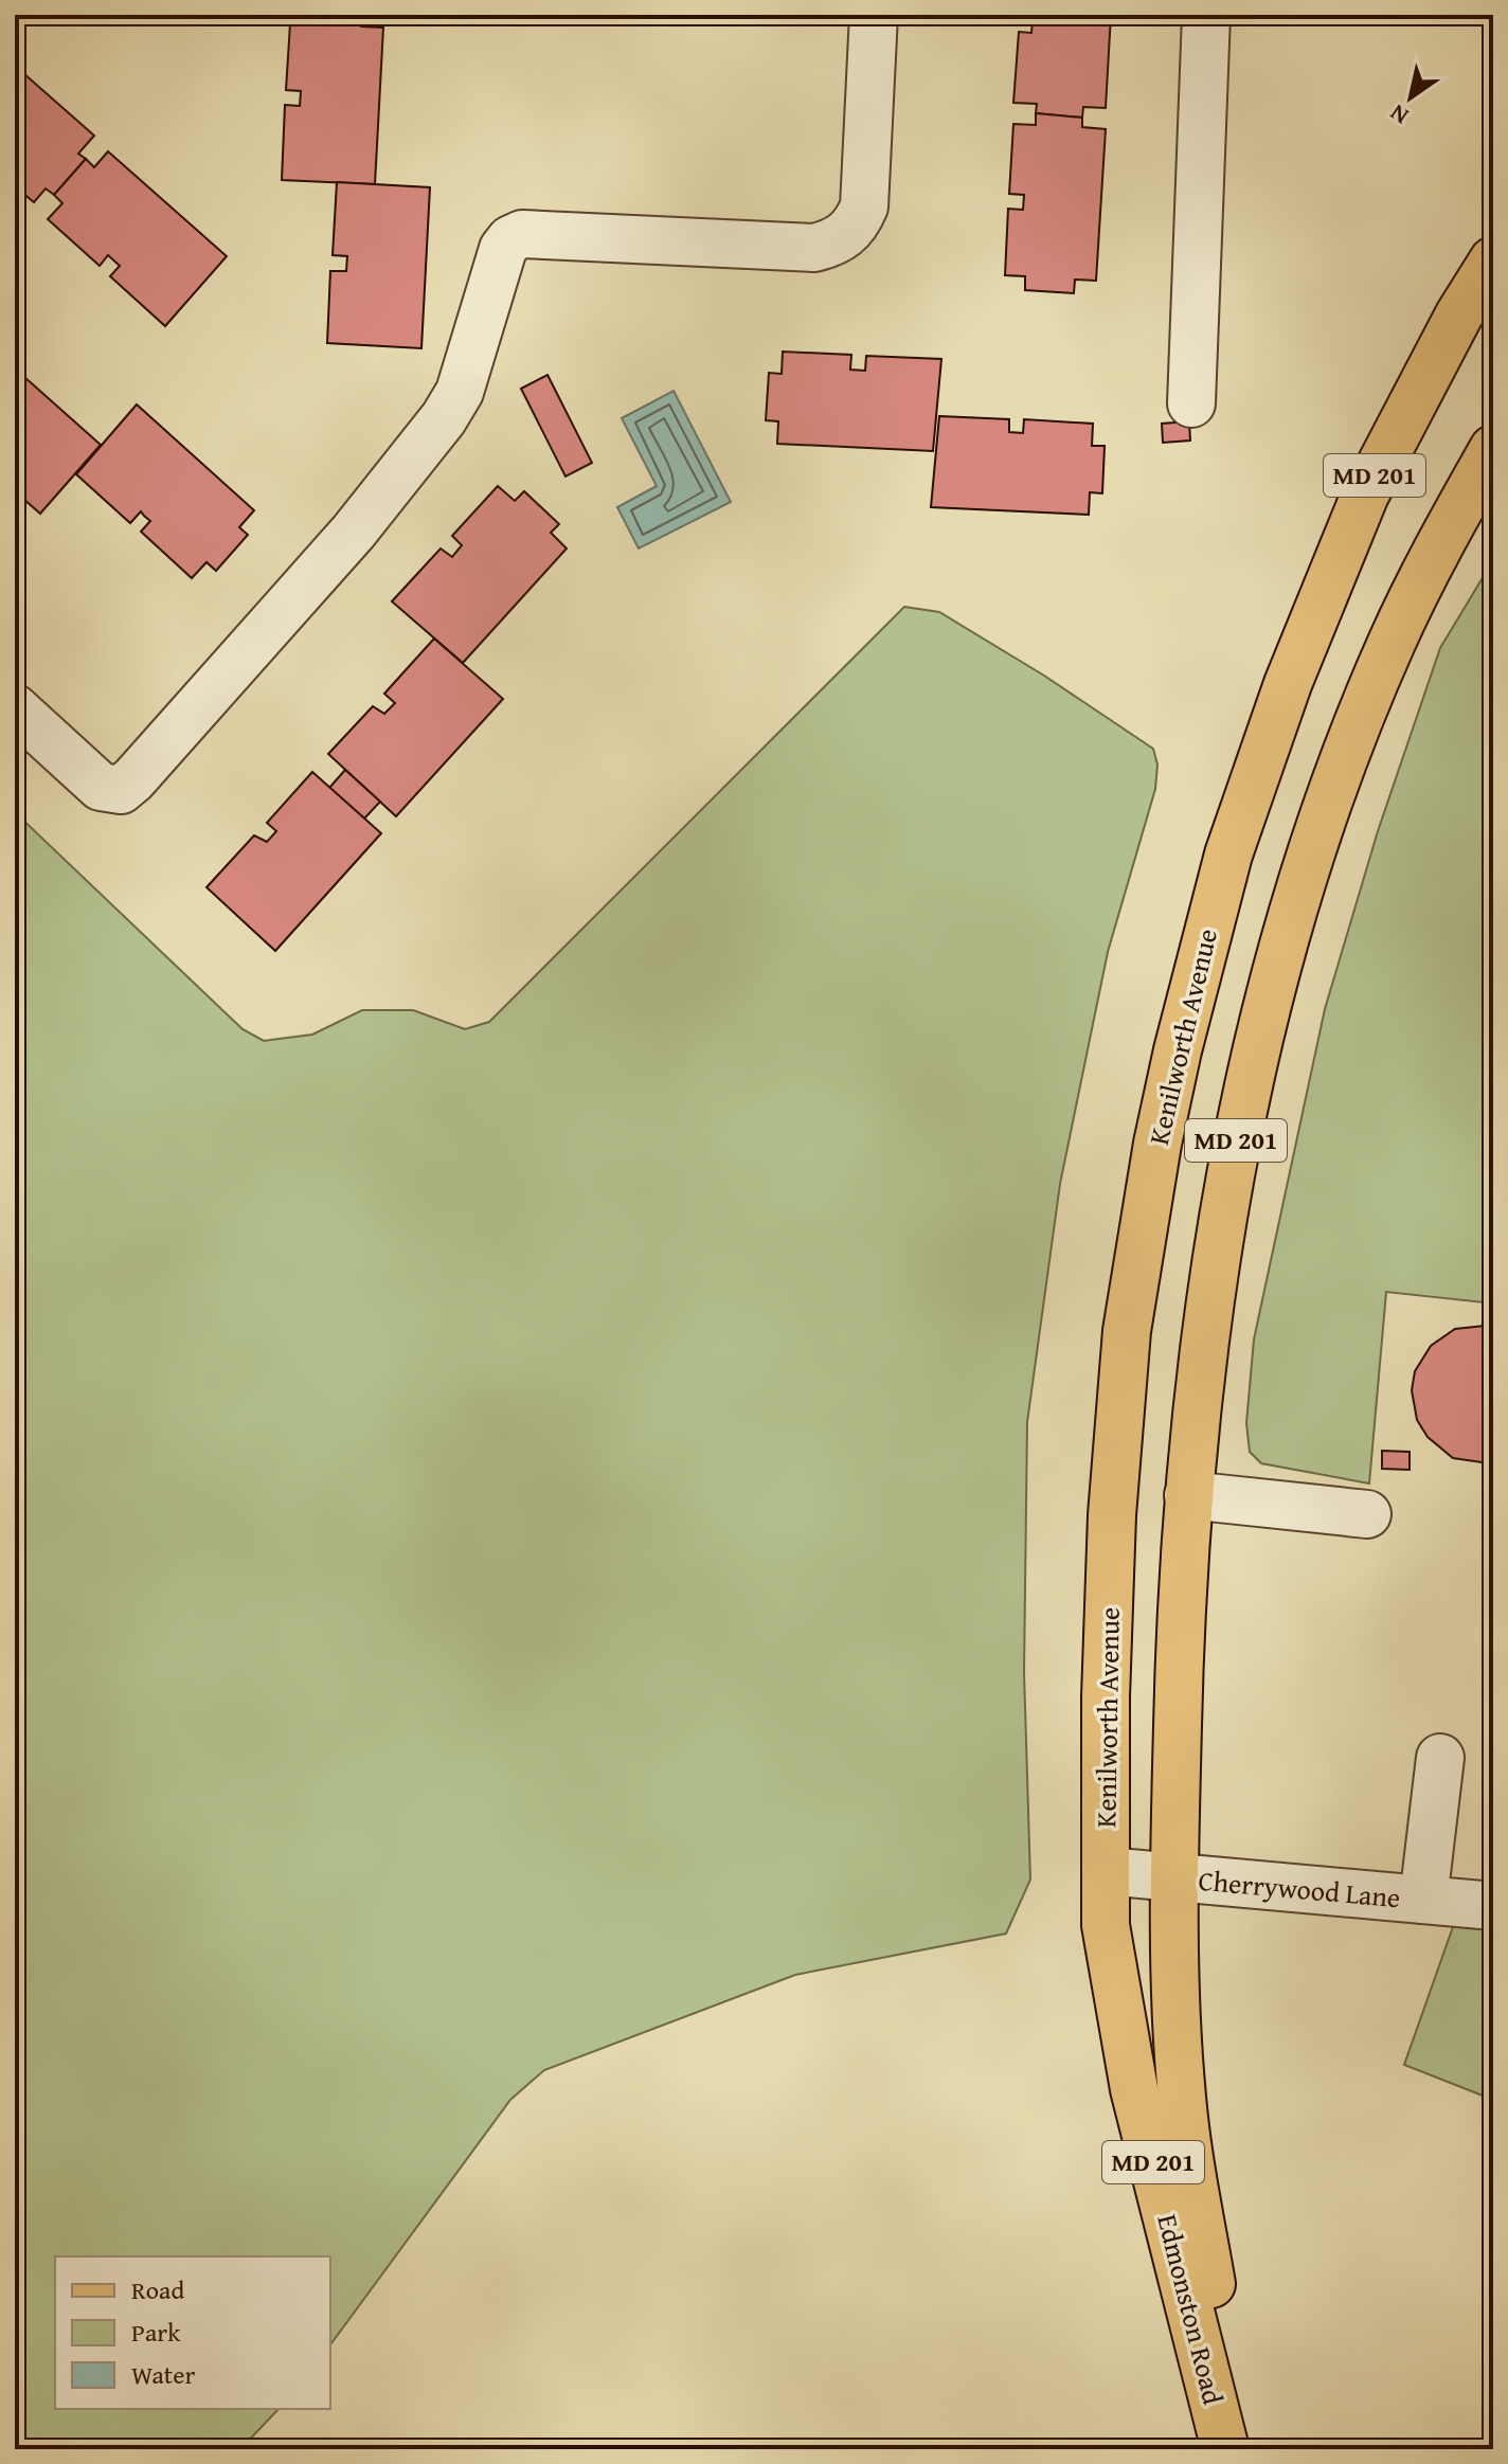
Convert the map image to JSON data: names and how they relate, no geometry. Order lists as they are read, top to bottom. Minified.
{"streets":{"main road":["MD 201","Kenilworth Avenue","Edmonston Road"],"street":["Cherrywood Lane"]},"crossings":[["MD 201","Cherrywood Lane"],["MD 201","Edmonston Road"],["Kenilworth Avenue","Cherrywood Lane"],["Kenilworth Avenue","Edmonston Road"],["Cherrywood Lane","Edmonston Road"]],"legend":["Road","Park","Water"],"north":"bottom left"}
